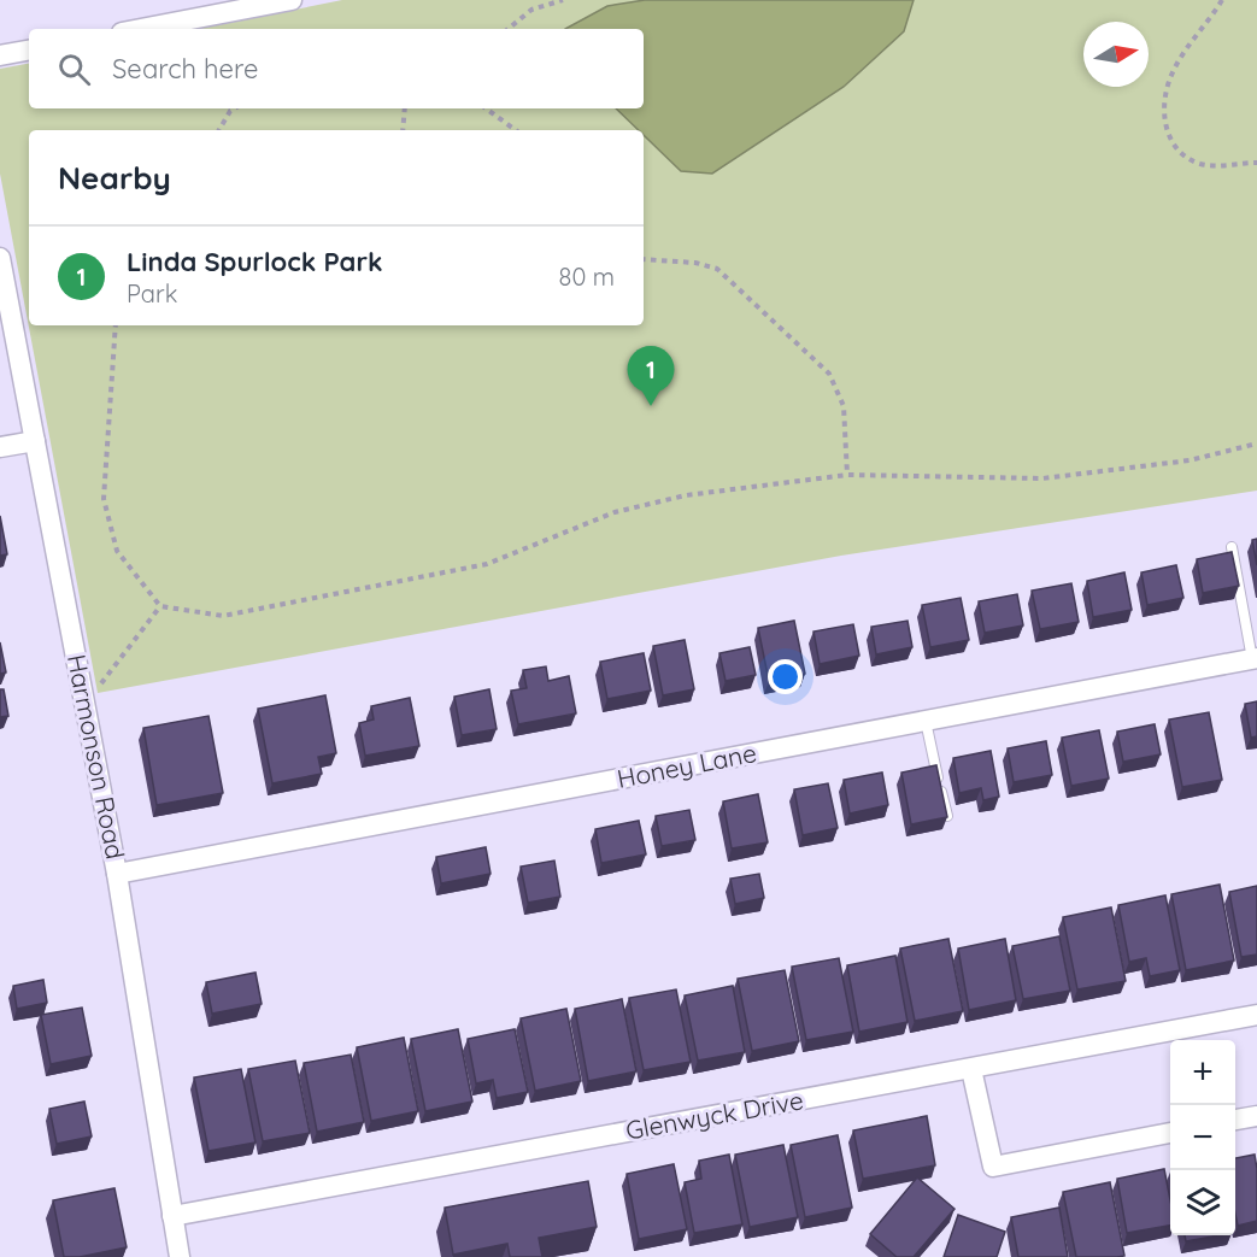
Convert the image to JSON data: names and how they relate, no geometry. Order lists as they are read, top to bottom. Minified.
{"streets":{"street":["Harmonson Road","Honey Lane","Glenwyck Drive"]},"crossings":[["Harmonson Road","Honey Lane"],["Harmonson Road","Glenwyck Drive"]],"north":"right","page":{"search":"Search here","heading":"Nearby","list":[{"mark":"1","name":"Linda Spurlock Park","note":"Park","value":"80 m"}],"pins":"1","map_buttons":["+","−"]}}
